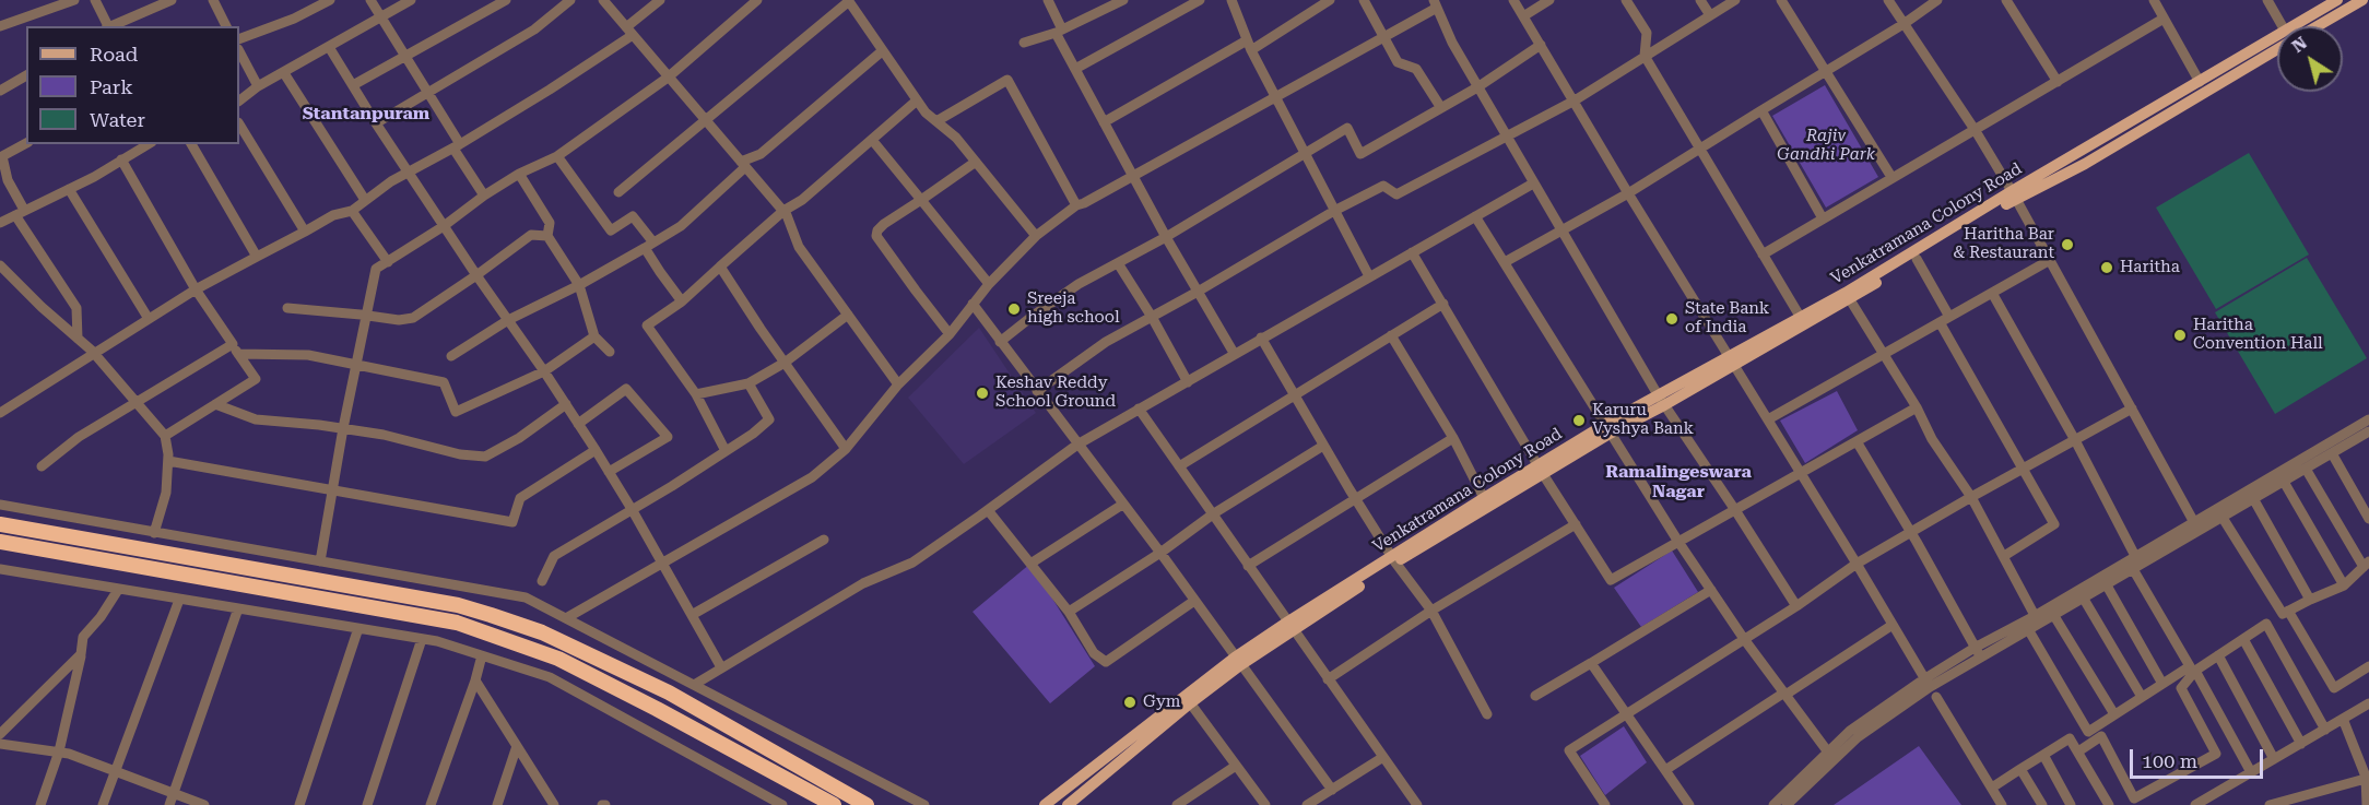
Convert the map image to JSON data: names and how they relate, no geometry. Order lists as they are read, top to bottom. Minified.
{"streets":{"main road":["Venkatramana Colony Road"]},"districts":["Stantanpuram","Ramalingeswara Nagar"],"parks":["Rajiv Gandhi Park"],"places":["Haritha Bar & Restaurant","Haritha","Sreeja high school","State Bank of India","Haritha Convention Hall","Keshav Reddy School Ground","Karuru Vyshya Bank","Gym"],"legend":["Road","Park","Water"],"scale_bar":"100 m","north":"top left"}
